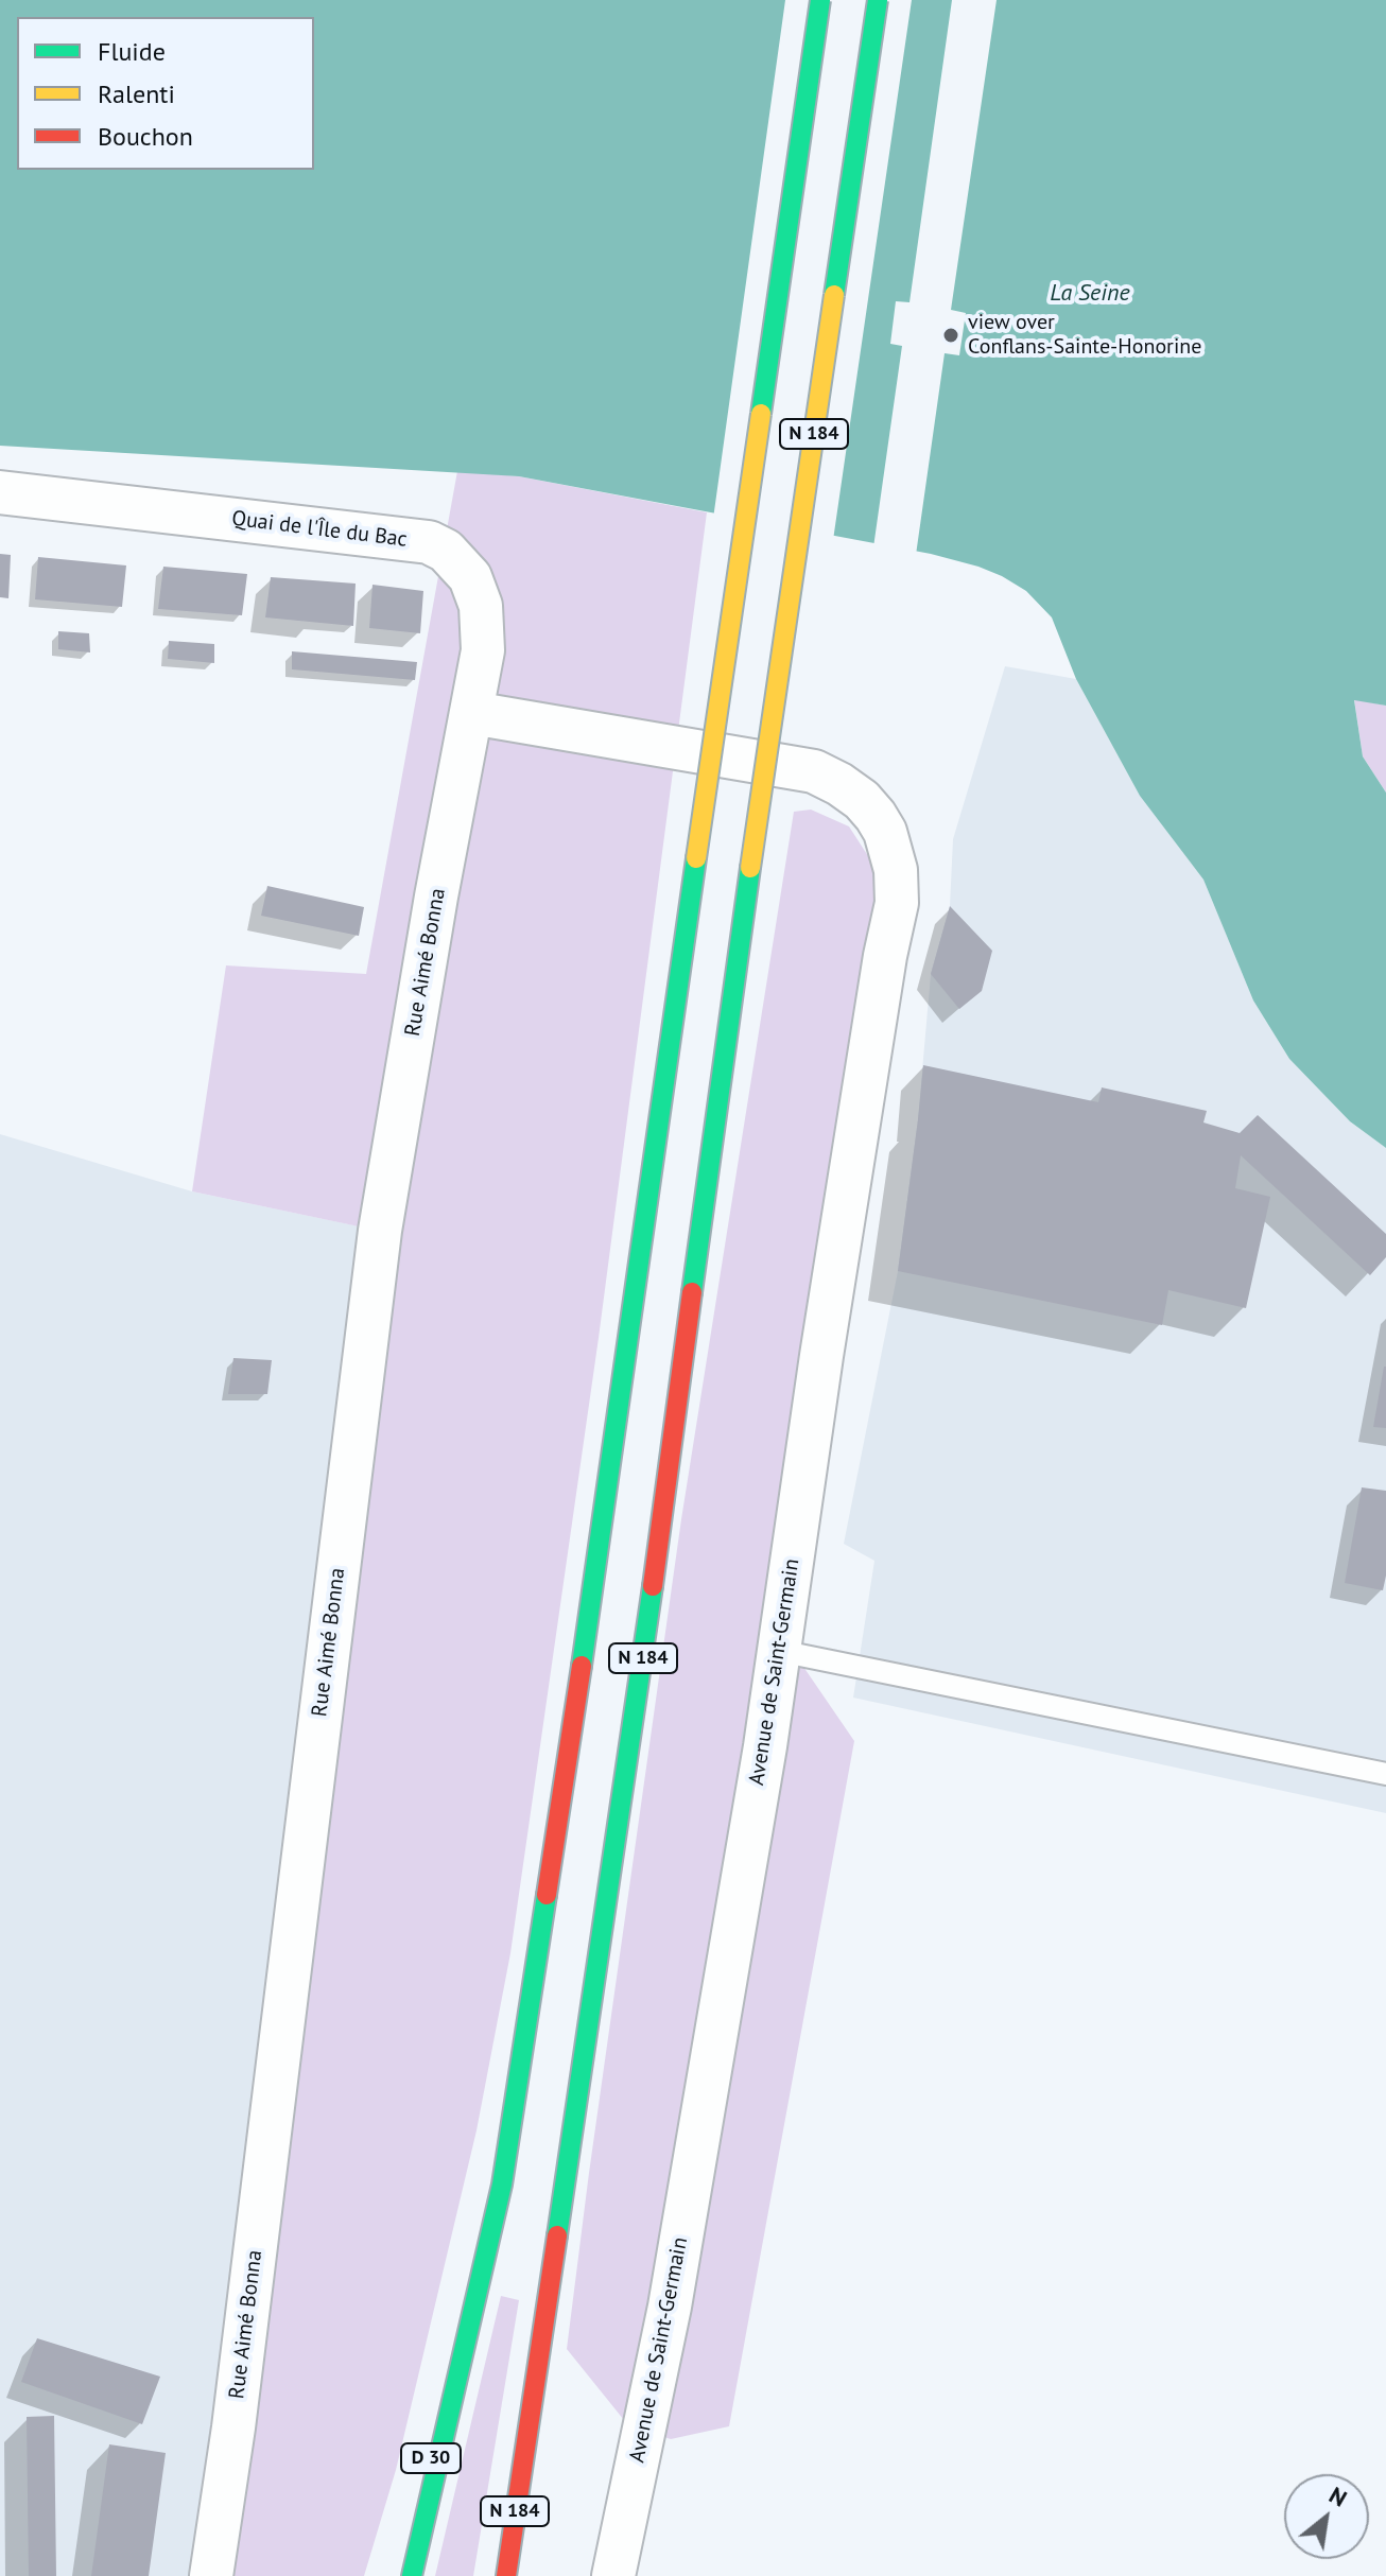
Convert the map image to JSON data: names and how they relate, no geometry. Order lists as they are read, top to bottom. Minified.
{"streets":{"main road":["N 184","D 30"],"street":["Quai de l'Île du Bac","Rue Aimé Bonna","Avenue de Saint-Germain"]},"crossings":[["N 184","D 30"],["Quai de l'Île du Bac","Rue Aimé Bonna"],["Quai de l'Île du Bac","Avenue de Saint-Germain"],["Rue Aimé Bonna","Avenue de Saint-Germain"]],"water":["La Seine"],"places":["view over Conflans-Sainte-Honorine"],"legend":["Fluide","Ralenti","Bouchon"],"north":"top right"}
